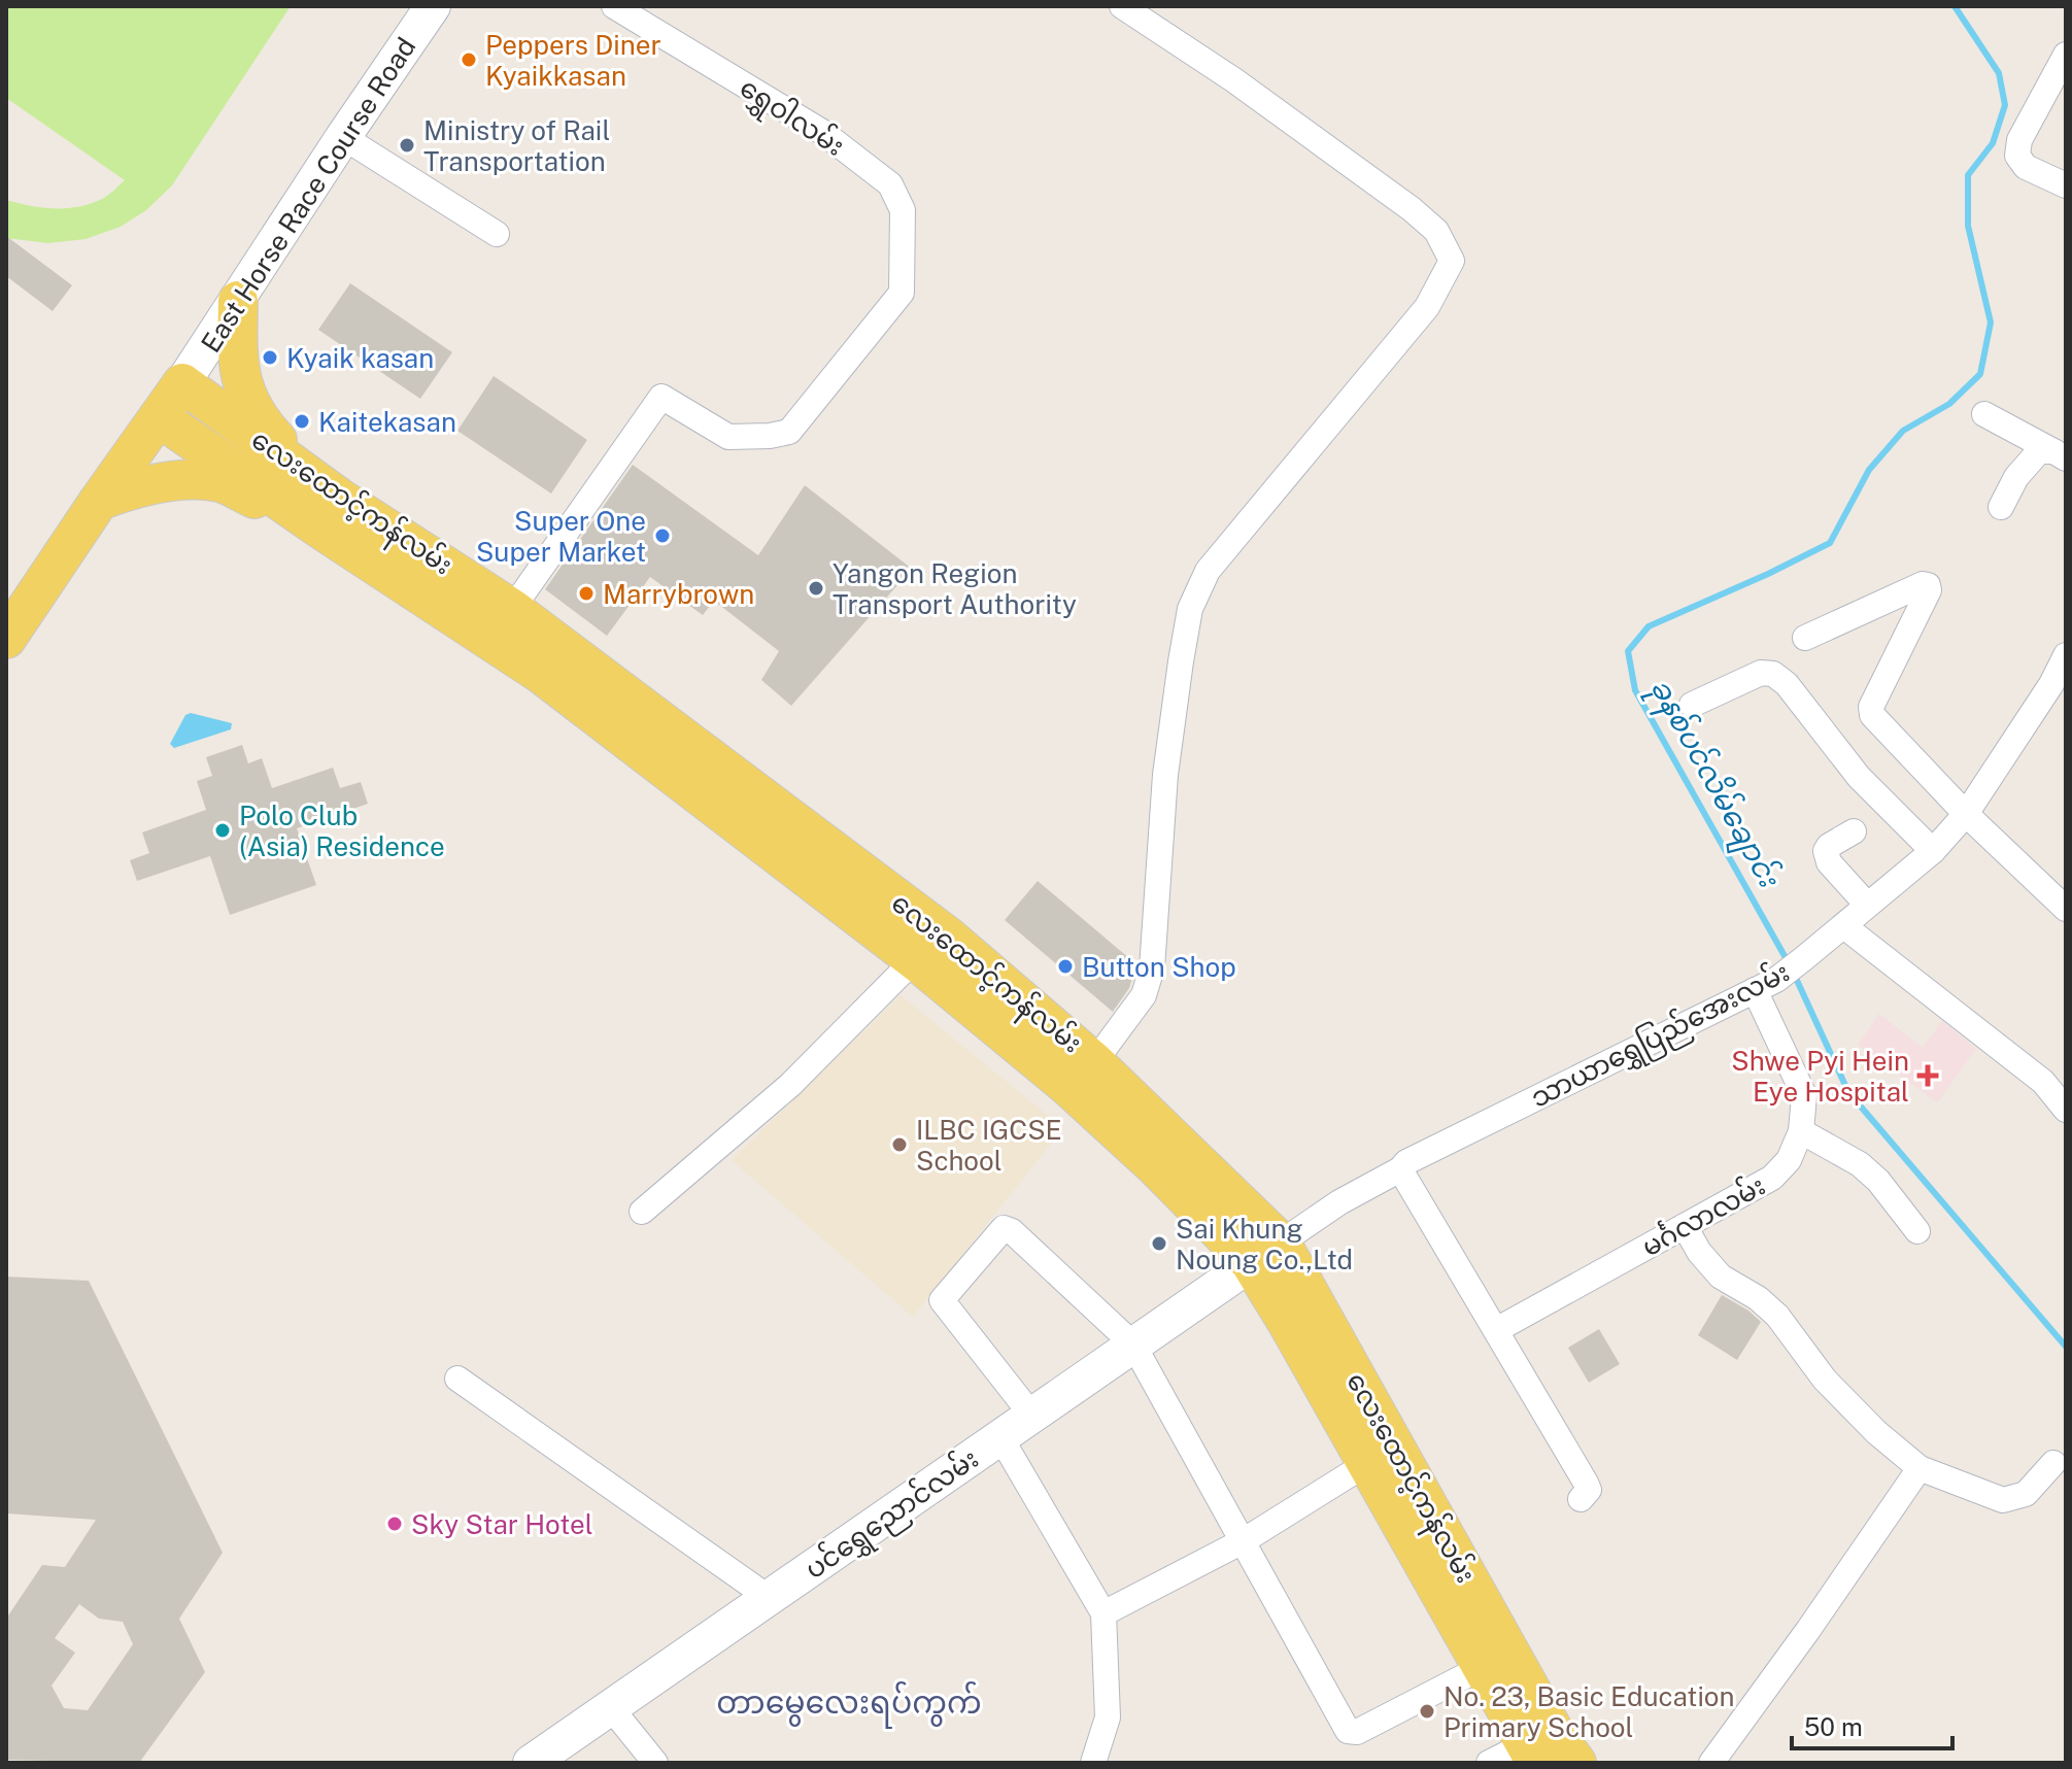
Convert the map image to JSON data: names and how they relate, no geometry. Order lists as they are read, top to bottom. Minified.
{"streets":{"main road":["လေးထောင့်ကန်လမ်း"],"street":["ရွှေဝါလမ်း","East Horse Race Course Road","သာယာရွှေပြည်အေးလမ်း","မင်္ဂလာလမ်း","ပင်ရွှေညောင်လမ်း"]},"crossings":[["ရွှေဝါလမ်း","လေးထောင့်ကန်လမ်း"],["East Horse Race Course Road","လေးထောင့်ကန်လမ်း"],["လေးထောင့်ကန်လမ်း","သာယာရွှေပြည်အေးလမ်း"],["လေးထောင့်ကန်လမ်း","ပင်ရွှေညောင်လမ်း"],["သာယာရွှေပြည်အေးလမ်း","မင်္ဂလာလမ်း"],["သာယာရွှေပြည်အေးလမ်း","ပင်ရွှေညောင်လမ်း"]],"districts":["တာမွေလေးရပ်ကွက်"],"water":["ခုနစ်ပင်လိမ်ချောင်း"],"places":{"other":["Peppers Diner Kyaikkasan","Ministry of Rail Transportation","Kyaik kasan","Kaitekasan","Super One Super Market","Yangon Region Transport Authority","Marrybrown","Polo Club (Asia) Residence","Button Shop","ILBC IGCSE School","Sai Khung Noung Co.,Ltd","Sky Star Hotel","No. 23, Basic Education Primary School"],"health":["Shwe Pyi Hein Eye Hospital"]},"scale_bar":"50 m"}
